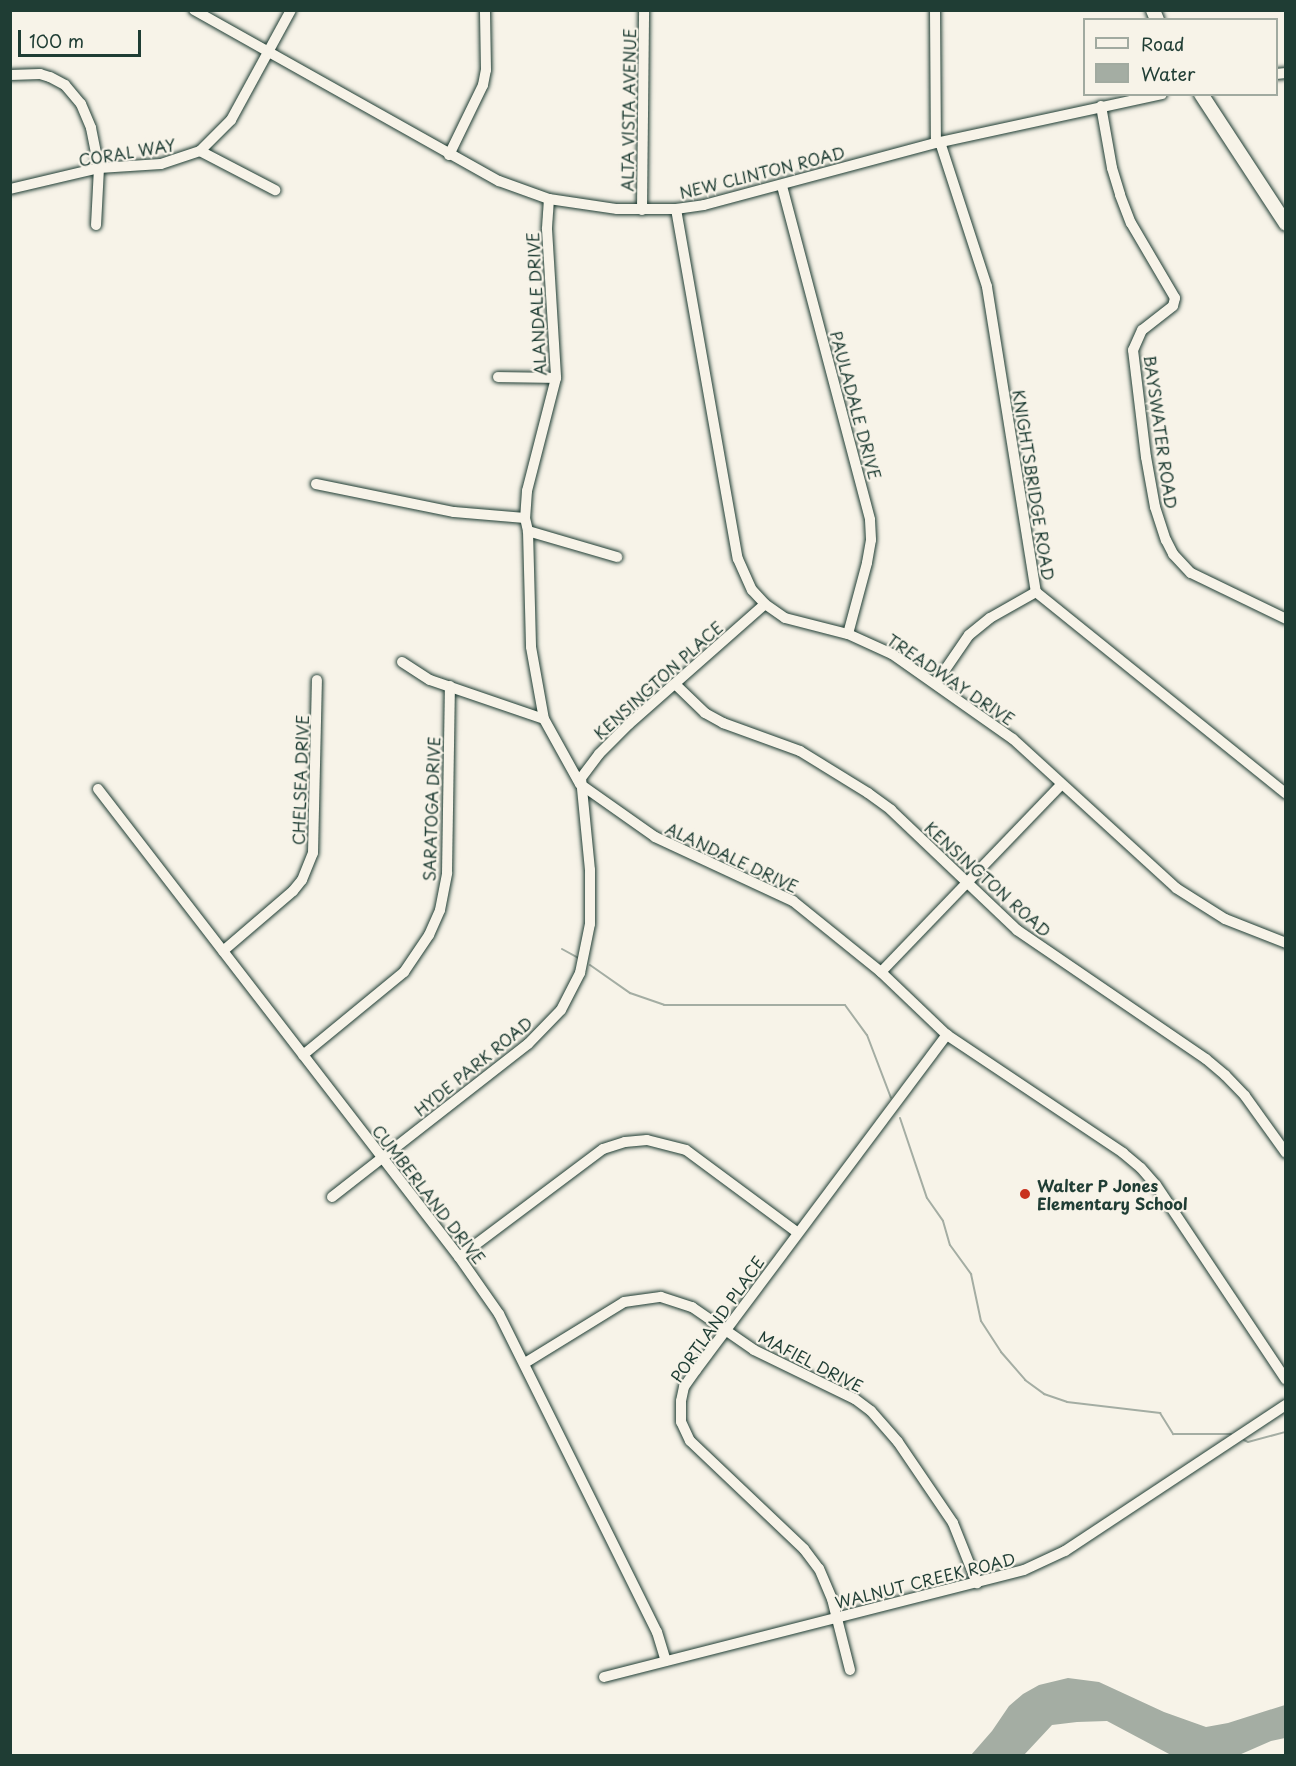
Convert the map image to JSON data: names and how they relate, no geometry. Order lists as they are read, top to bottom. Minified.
{"streets":{"street":["ALTA VISTA AVENUE","CORAL WAY","NEW CLINTON ROAD","ALANDALE DRIVE","PAULADALE DRIVE","BAYSWATER ROAD","KNIGHTSBRIDGE ROAD","TREADWAY DRIVE","KENSINGTON PLACE","CHELSEA DRIVE","SARATOGA DRIVE","KENSINGTON ROAD","HYDE PARK ROAD","CUMBERLAND DRIVE","PORTLAND PLACE","MAFIEL DRIVE","WALNUT CREEK ROAD"]},"crossings":[["ALTA VISTA AVENUE","NEW CLINTON ROAD"],["CORAL WAY","NEW CLINTON ROAD"],["NEW CLINTON ROAD","ALANDALE DRIVE"],["NEW CLINTON ROAD","PAULADALE DRIVE"],["NEW CLINTON ROAD","BAYSWATER ROAD"],["NEW CLINTON ROAD","KNIGHTSBRIDGE ROAD"],["NEW CLINTON ROAD","TREADWAY DRIVE"],["ALANDALE DRIVE","KENSINGTON PLACE"],["ALANDALE DRIVE","HYDE PARK ROAD"],["ALANDALE DRIVE","PORTLAND PLACE"],["PAULADALE DRIVE","TREADWAY DRIVE"],["TREADWAY DRIVE","KENSINGTON PLACE"],["KENSINGTON PLACE","KENSINGTON ROAD"],["KENSINGTON PLACE","HYDE PARK ROAD"],["CHELSEA DRIVE","CUMBERLAND DRIVE"],["SARATOGA DRIVE","CUMBERLAND DRIVE"],["HYDE PARK ROAD","CUMBERLAND DRIVE"],["CUMBERLAND DRIVE","MAFIEL DRIVE"],["CUMBERLAND DRIVE","WALNUT CREEK ROAD"],["PORTLAND PLACE","MAFIEL DRIVE"],["PORTLAND PLACE","WALNUT CREEK ROAD"],["MAFIEL DRIVE","WALNUT CREEK ROAD"]],"places":["Walter P Jones Elementary School"],"legend":["Road","Water"],"scale_bar":"100 m"}
